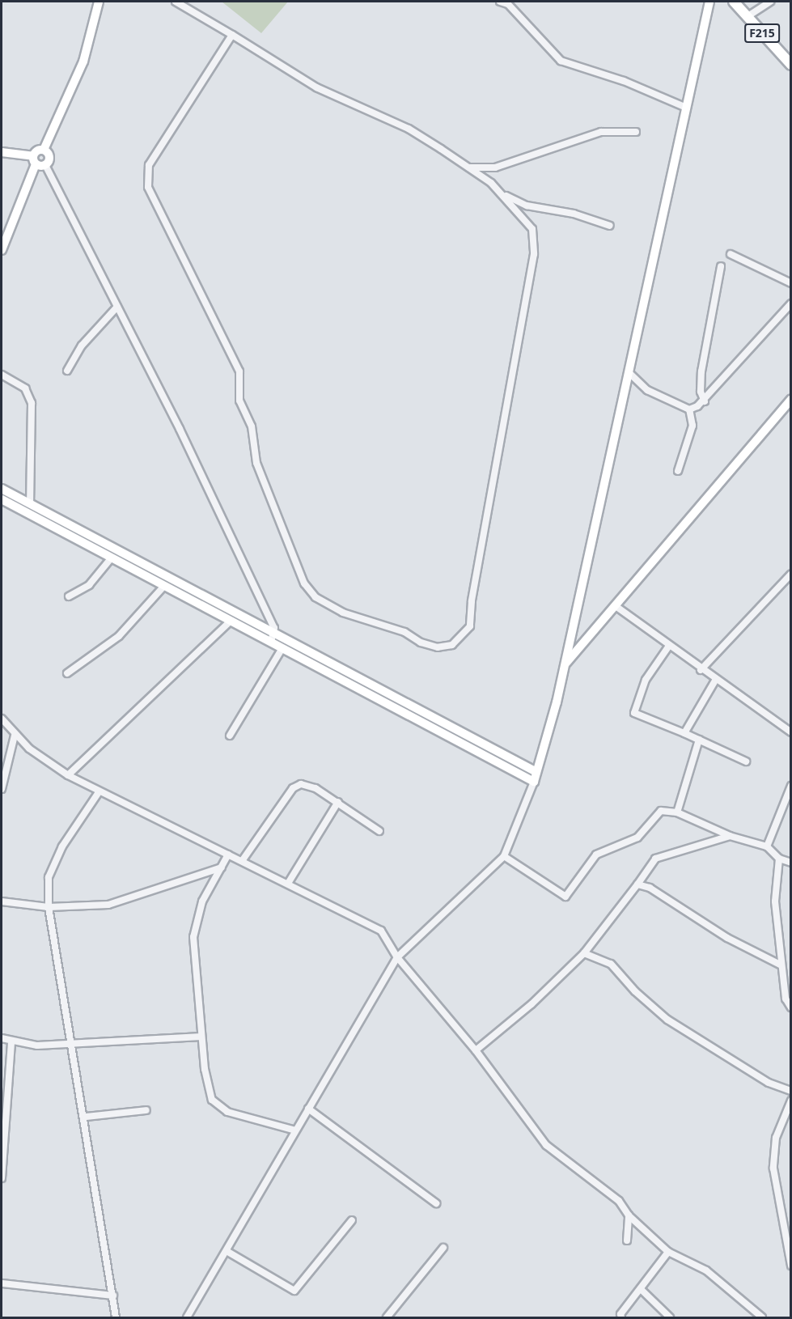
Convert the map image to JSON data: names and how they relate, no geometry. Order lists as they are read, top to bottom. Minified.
{"streets":{"main road":["F215"]}}
